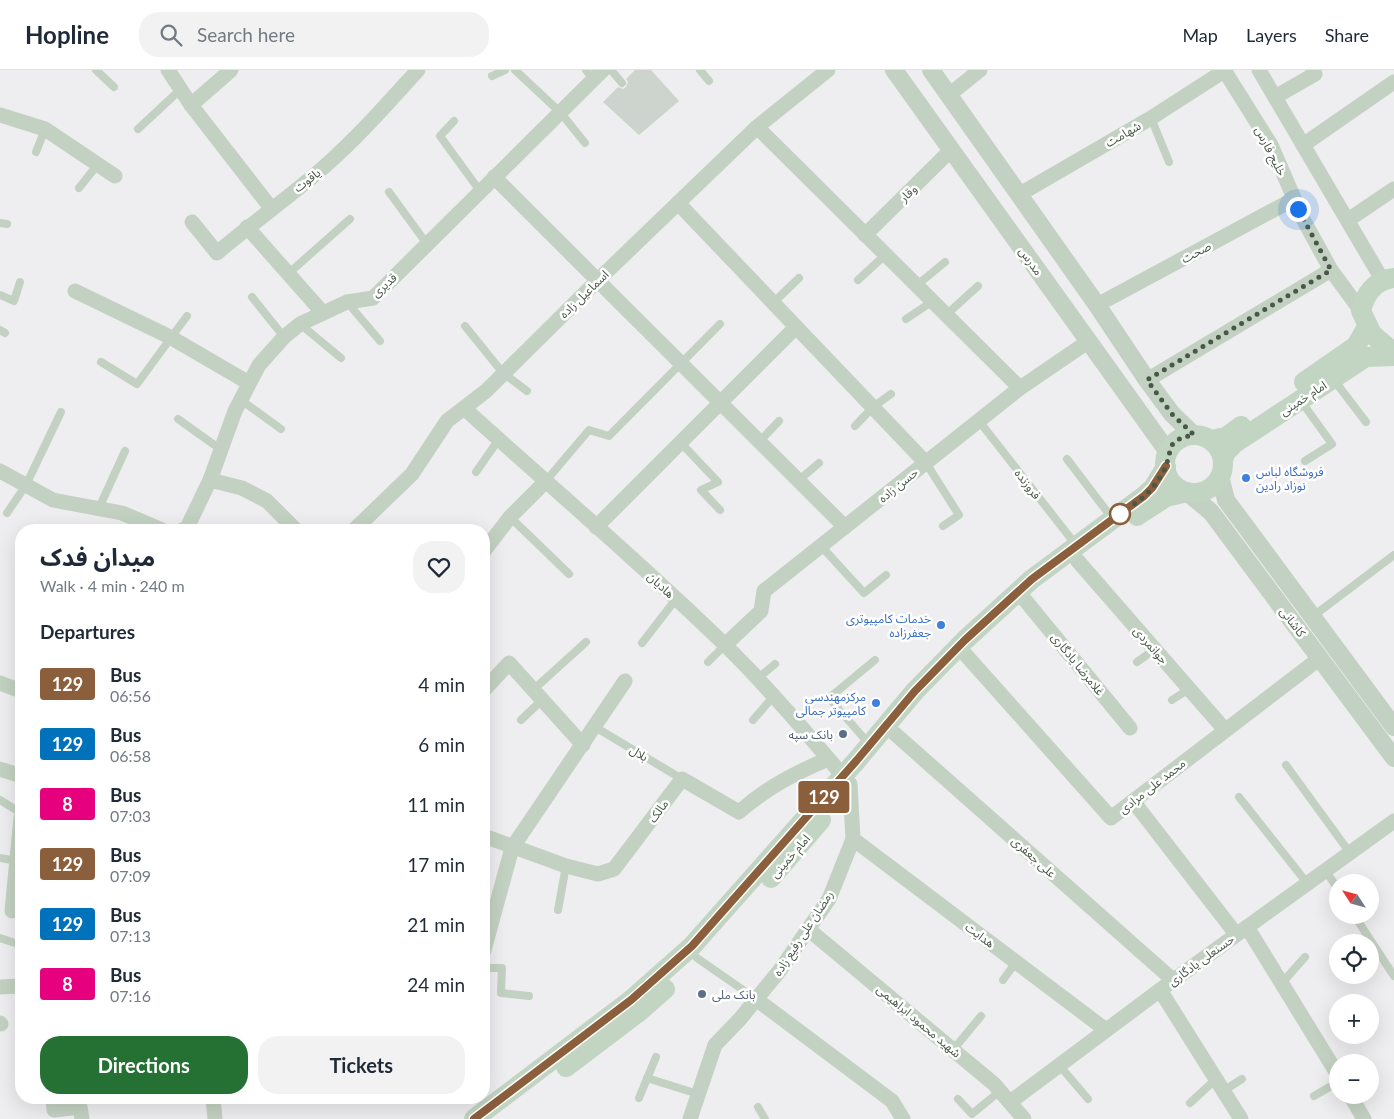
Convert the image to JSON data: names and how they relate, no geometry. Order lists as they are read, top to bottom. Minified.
{"streets":{"main road":["امام خمینی"],"street":["شهامت","خلیج فارس","یاقوت","وقار","صحت","مدرس","قدیری","اسماعیل زاده","حسن زاده","هادیان","کاشانی","جوانمردی","غلامرضا یادگاری","محمد علی مرادی","مالک","علی جعفری","رمضان علی رفیع زاده","هدایت","حسنعلی یادگاری","شهید محمود ابراهیمی"],"lane":["فروزنده","بلال"]},"crossings":[["شهامت","خلیج فارس"],["خلیج فارس","صحت"],["خلیج فارس","امام خمینی"],["وقار","مدرس"],["مدرس","امام خمینی"],["مدرس","حسن زاده"],["مدرس","کاشانی"],["اسماعیل زاده","هادیان"],["امام خمینی","فروزنده"],["امام خمینی","هادیان"],["امام خمینی","کاشانی"],["امام خمینی","جوانمردی"],["امام خمینی","غلامرضا یادگاری"],["امام خمینی","محمد علی مرادی"],["امام خمینی","علی جعفری"],["امام خمینی","رمضان علی رفیع زاده"],["فروزنده","حسن زاده"],["فروزنده","جوانمردی"],["حسن زاده","هادیان"],["هادیان","رمضان علی رفیع زاده"],["کاشانی","محمد علی مرادی"],["جوانمردی","محمد علی مرادی"],["بلال","مالک"],["علی جعفری","حسنعلی یادگاری"],["رمضان علی رفیع زاده","هدایت"],["رمضان علی رفیع زاده","شهید محمود ابراهیمی"],["هدایت","حسنعلی یادگاری"],["حسنعلی یادگاری","شهید محمود ابراهیمی"]],"places":["فروشگاه لباس نوزاد رادین","خدمات کامپیوتری جعفرزاده","مرکزمهندسی کامپیوتر جمالی","بانک سپه","بانک ملی"],"lines":["bus line 129"],"north":"top left","page":{"header":"Hopline","search":"Search here","nav":["Map","Layers","Share"],"on_map":"129","heading":[["میدان فدک","Walk · 4 min · 240 m"],"Departures"],"list":[{"mark":"129","name":"Bus","note":"06:56","value":"4 min"},{"mark":"129","name":"Bus","note":"06:58","value":"6 min"},{"mark":"8","name":"Bus","note":"07:03","value":"11 min"},{"mark":"129","name":"Bus","note":"07:09","value":"17 min"},{"mark":"129","name":"Bus","note":"07:13","value":"21 min"},{"mark":"8","name":"Bus","note":"07:16","value":"24 min"}],"map_buttons":["+","−"],"buttons":["Directions","Tickets"]}}
